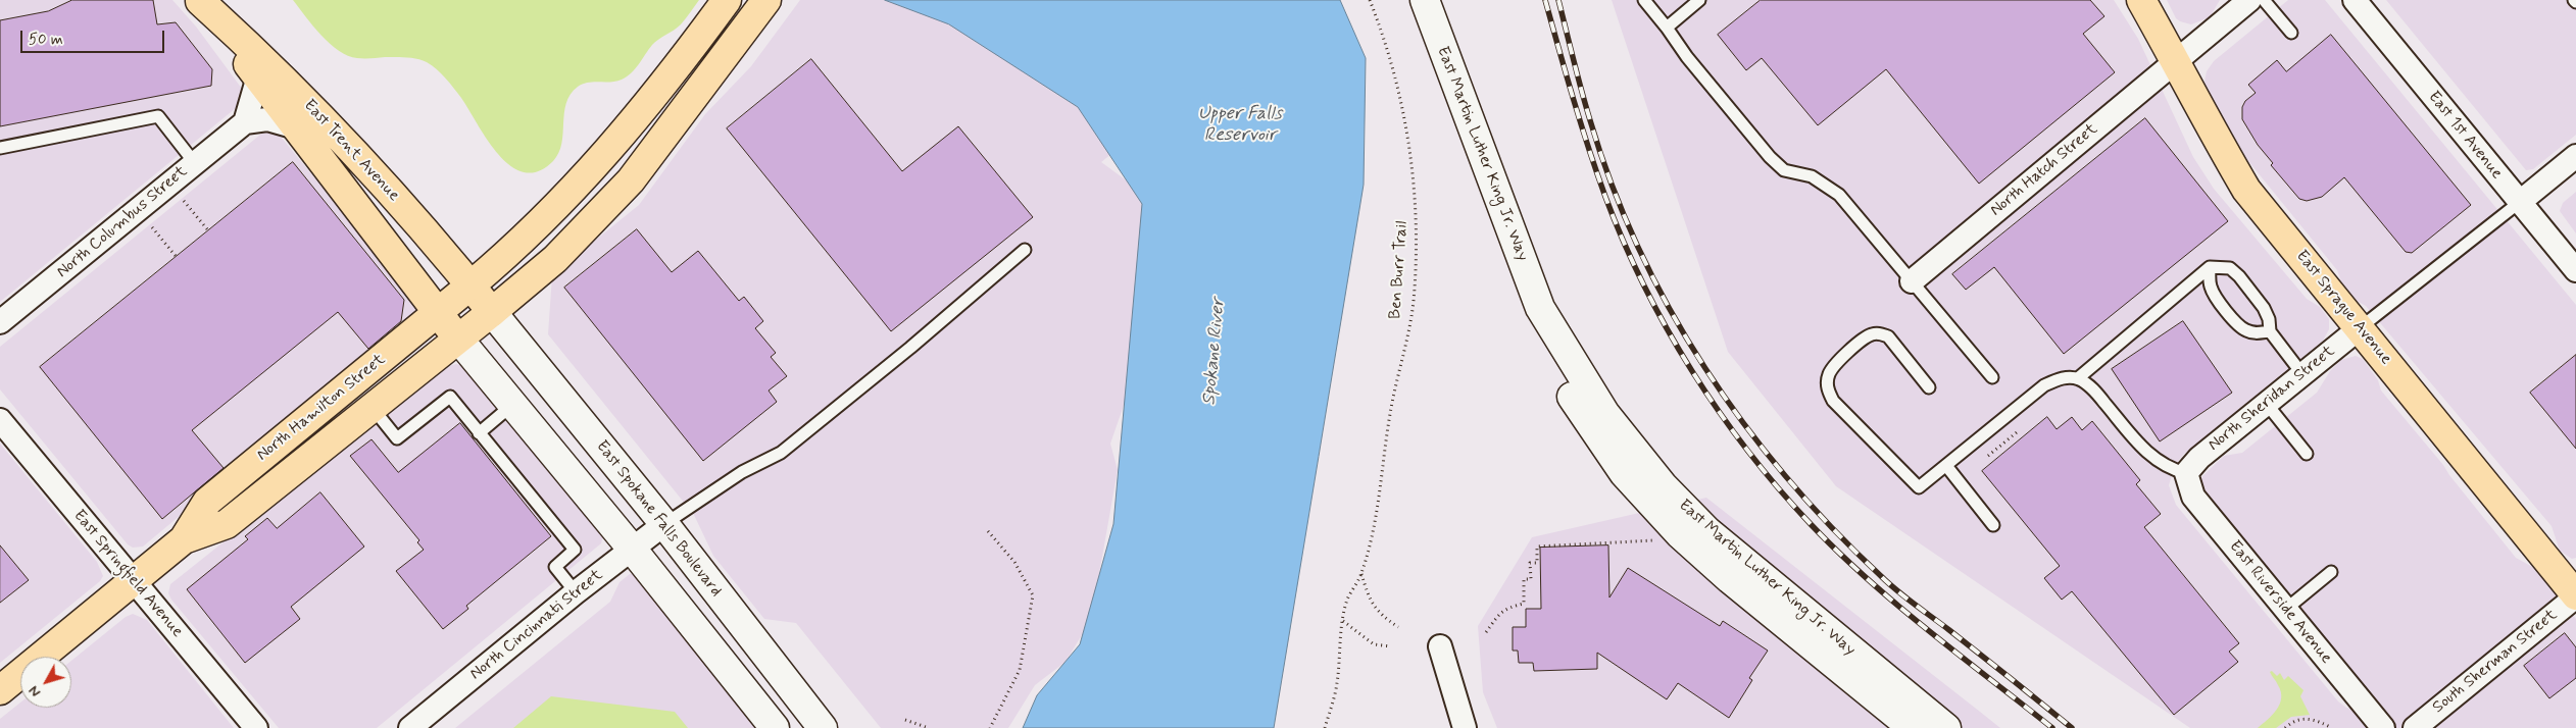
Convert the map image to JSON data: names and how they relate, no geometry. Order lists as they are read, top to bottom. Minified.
{"streets":{"main road":["East Trent Avenue","East Sprague Avenue","North Hamilton Street"],"street":["East 1st Avenue","East Martin Luther King Jr. Way","North Hatch Street","North Columbus Street","North Sheridan Street","East Spokane Falls Boulevard","East Springfield Avenue","East Riverside Avenue","North Cincinnati Street","South Sherman Street"],"path":["Ben Burr Trail"]},"crossings":[["East Trent Avenue","North Hamilton Street"],["East Trent Avenue","East Spokane Falls Boulevard"],["North Hatch Street","East Sprague Avenue"],["East Sprague Avenue","North Sheridan Street"],["East Sprague Avenue","South Sherman Street"],["North Sheridan Street","East Riverside Avenue"],["North Hamilton Street","East Spokane Falls Boulevard"],["North Hamilton Street","East Springfield Avenue"],["East Spokane Falls Boulevard","North Cincinnati Street"]],"water":["Upper Falls Reservoir","Spokane River"],"scale_bar":"50 m","north":"bottom left"}
